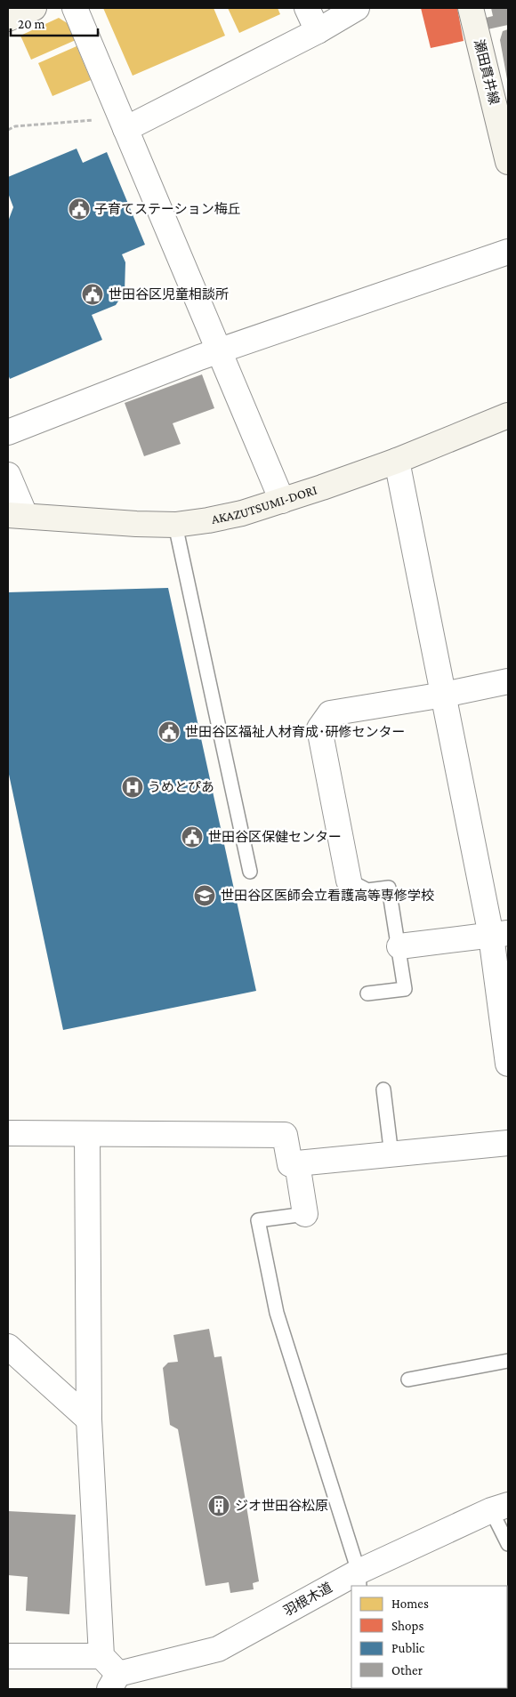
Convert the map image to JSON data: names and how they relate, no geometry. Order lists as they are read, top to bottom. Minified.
{"streets":{"street":["瀬田貫井線","AKAZUTSUMI-DORI","羽根木道"]},"places":{"public building":["子育てステーション梅丘","世田谷区児童相談所","世田谷区福祉人材育成･研修センター","世田谷区保健センター"],"hospital":["うめとぴあ"],"school or university":["世田谷区医師会立看護高等専修学校"],"building":["ジオ世田谷松原"]},"legend":["Homes","Shops","Public","Other"],"scale_bar":"20 m"}
